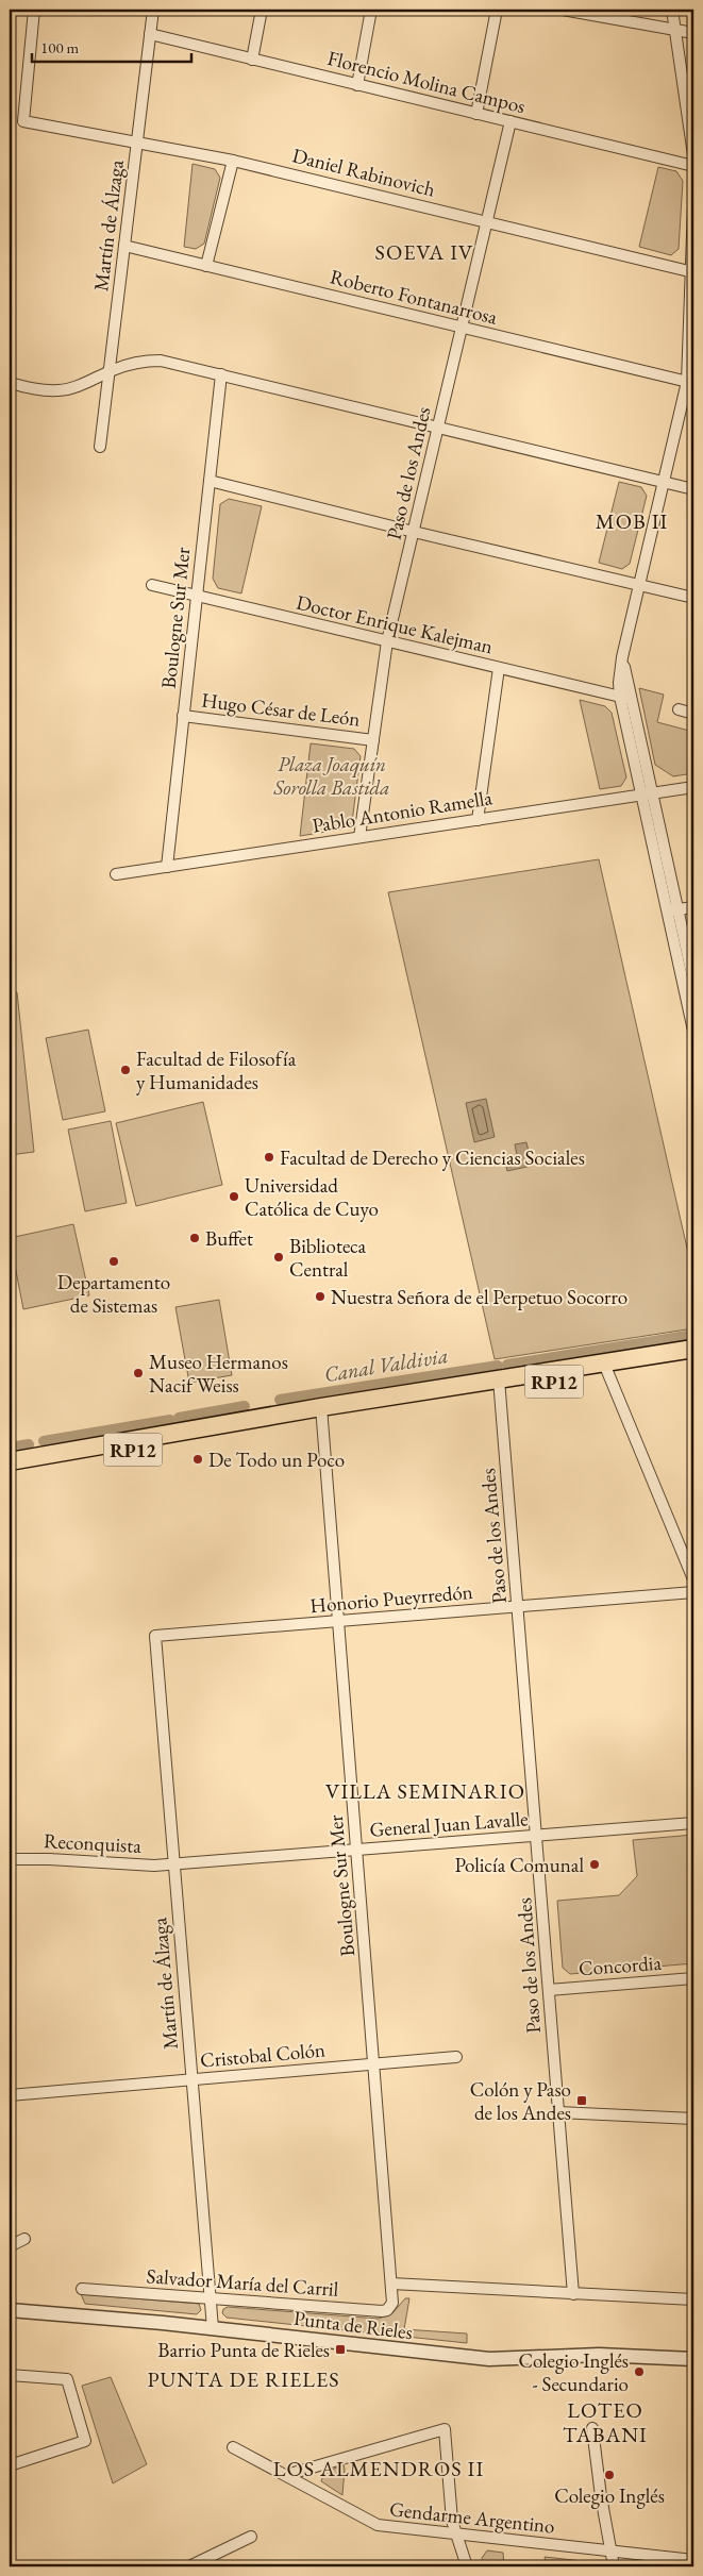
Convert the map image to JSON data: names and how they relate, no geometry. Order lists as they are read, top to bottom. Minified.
{"streets":{"main road":["RP12"],"street":["Florencio Molina Campos","Daniel Rabinovich","Martín de Álzaga","Roberto Fontanarrosa","Paso de los Andes","Boulogne Sur Mer","Doctor Enrique Kalejman","Hugo César de León","Pablo Antonio Ramella","Honorio Pueyrredón","General Juan Lavalle","Reconquista","Concordia","Cristobal Colón","Salvador María del Carril","Punta de Rieles","Gendarme Argentino"]},"crossings":[["Florencio Molina Campos","Martín de Álzaga"],["Florencio Molina Campos","Paso de los Andes"],["Daniel Rabinovich","Martín de Álzaga"],["Daniel Rabinovich","Paso de los Andes"],["Martín de Álzaga","Roberto Fontanarrosa"],["Martín de Álzaga","Honorio Pueyrredón"],["Martín de Álzaga","General Juan Lavalle"],["Martín de Álzaga","Reconquista"],["Martín de Álzaga","Cristobal Colón"],["Martín de Álzaga","Salvador María del Carril"],["Martín de Álzaga","Punta de Rieles"],["Roberto Fontanarrosa","Paso de los Andes"],["Paso de los Andes","Doctor Enrique Kalejman"],["Paso de los Andes","Hugo César de León"],["Paso de los Andes","Pablo Antonio Ramella"],["Paso de los Andes","RP12"],["Paso de los Andes","Honorio Pueyrredón"],["Paso de los Andes","General Juan Lavalle"],["Paso de los Andes","Concordia"],["Boulogne Sur Mer","Doctor Enrique Kalejman"],["Boulogne Sur Mer","Hugo César de León"],["Boulogne Sur Mer","Pablo Antonio Ramella"],["Boulogne Sur Mer","RP12"],["Boulogne Sur Mer","Honorio Pueyrredón"],["Boulogne Sur Mer","General Juan Lavalle"],["Boulogne Sur Mer","Cristobal Colón"],["Boulogne Sur Mer","Salvador María del Carril"],["General Juan Lavalle","Reconquista"]],"districts":["SOEVA IV","MOB II","VILLA SEMINARIO","PUNTA DE RIELES","LOTEO TABANI","LOS ALMENDROS II"],"water":["Canal Valdivia"],"parks":["Plaza Joaquín Sorolla Bastida"],"places":{"other":["Facultad de Filosofía y Humanidades","Facultad de Derecho y Ciencias Sociales","Universidad Católica de Cuyo","Buffet","Biblioteca Central","Departamento de Sistemas","Nuestra Señora de el Perpetuo Socorro","Museo Hermanos Nacif Weiss","De Todo un Poco","Policía Comunal","Colegio Inglés - Secundario","Colegio Inglés"],"transit":["Colón y Paso de los Andes","Barrio Punta de Rieles"]},"scale_bar":"100 m"}
